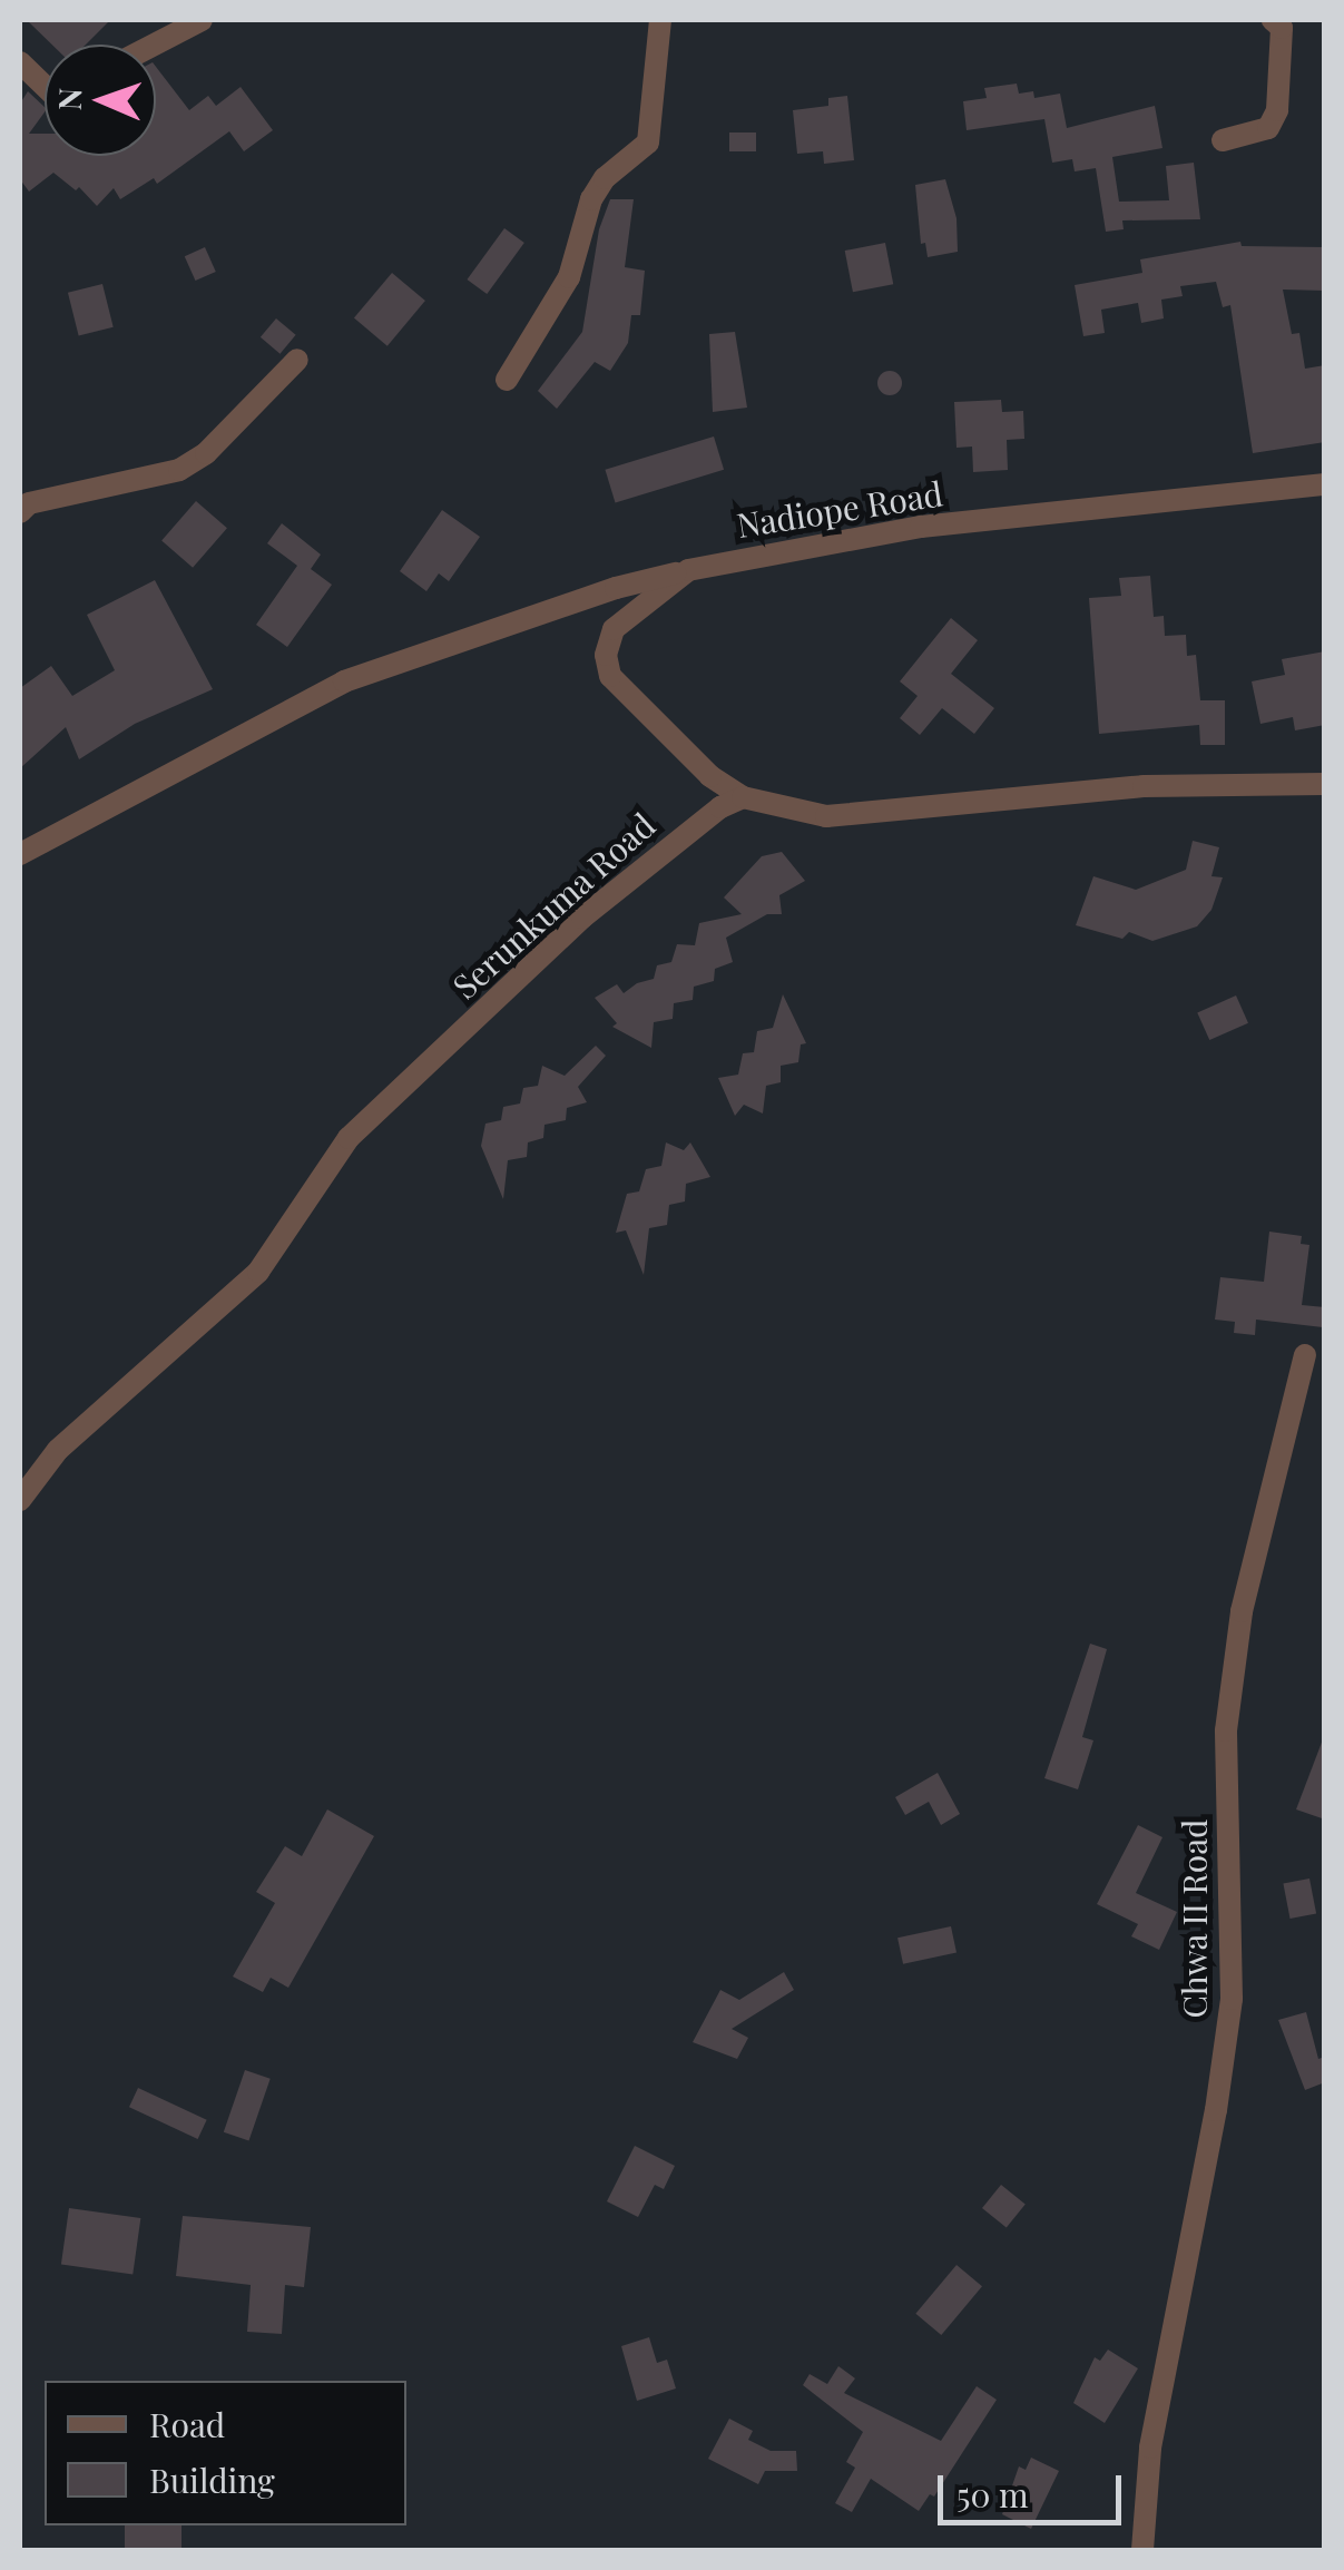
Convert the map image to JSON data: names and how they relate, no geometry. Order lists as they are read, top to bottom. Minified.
{"streets":{"street":["Nadiope Road","Serunkuma Road","Chwa II Road"]},"crossings":[["Nadiope Road","Serunkuma Road"]],"legend":["Road","Building"],"scale_bar":"50 m","north":"left"}
